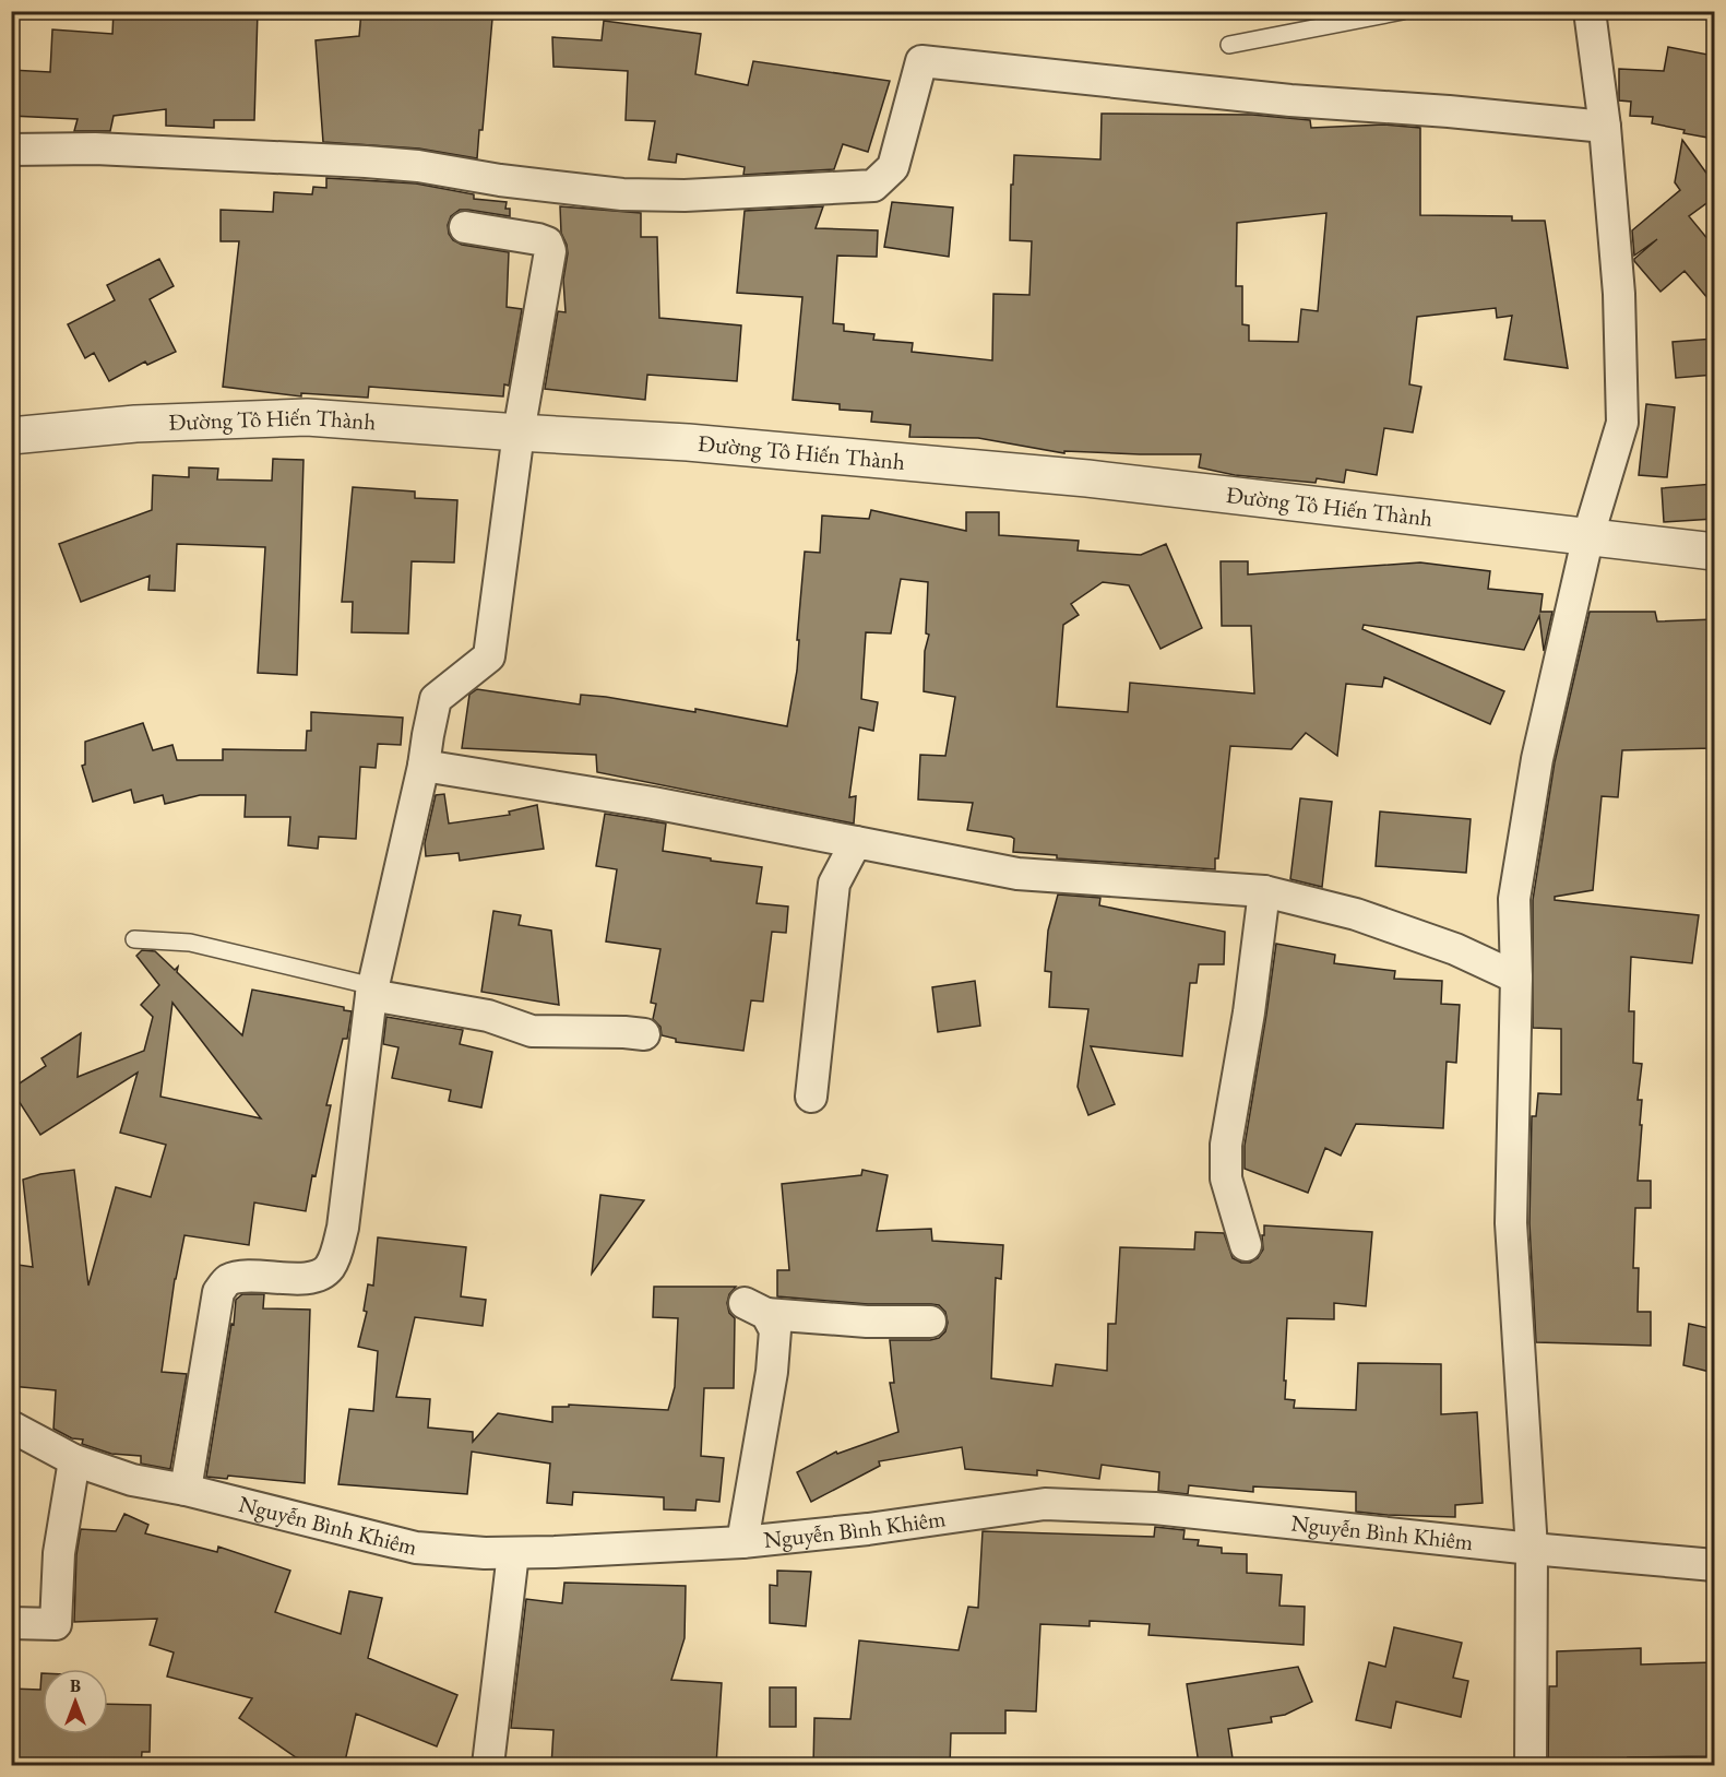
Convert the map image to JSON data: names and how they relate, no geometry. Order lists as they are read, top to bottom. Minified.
{"streets":{"street":["Đường Tô Hiến Thành","Nguyễn Bình Khiêm"]},"north":"top"}
